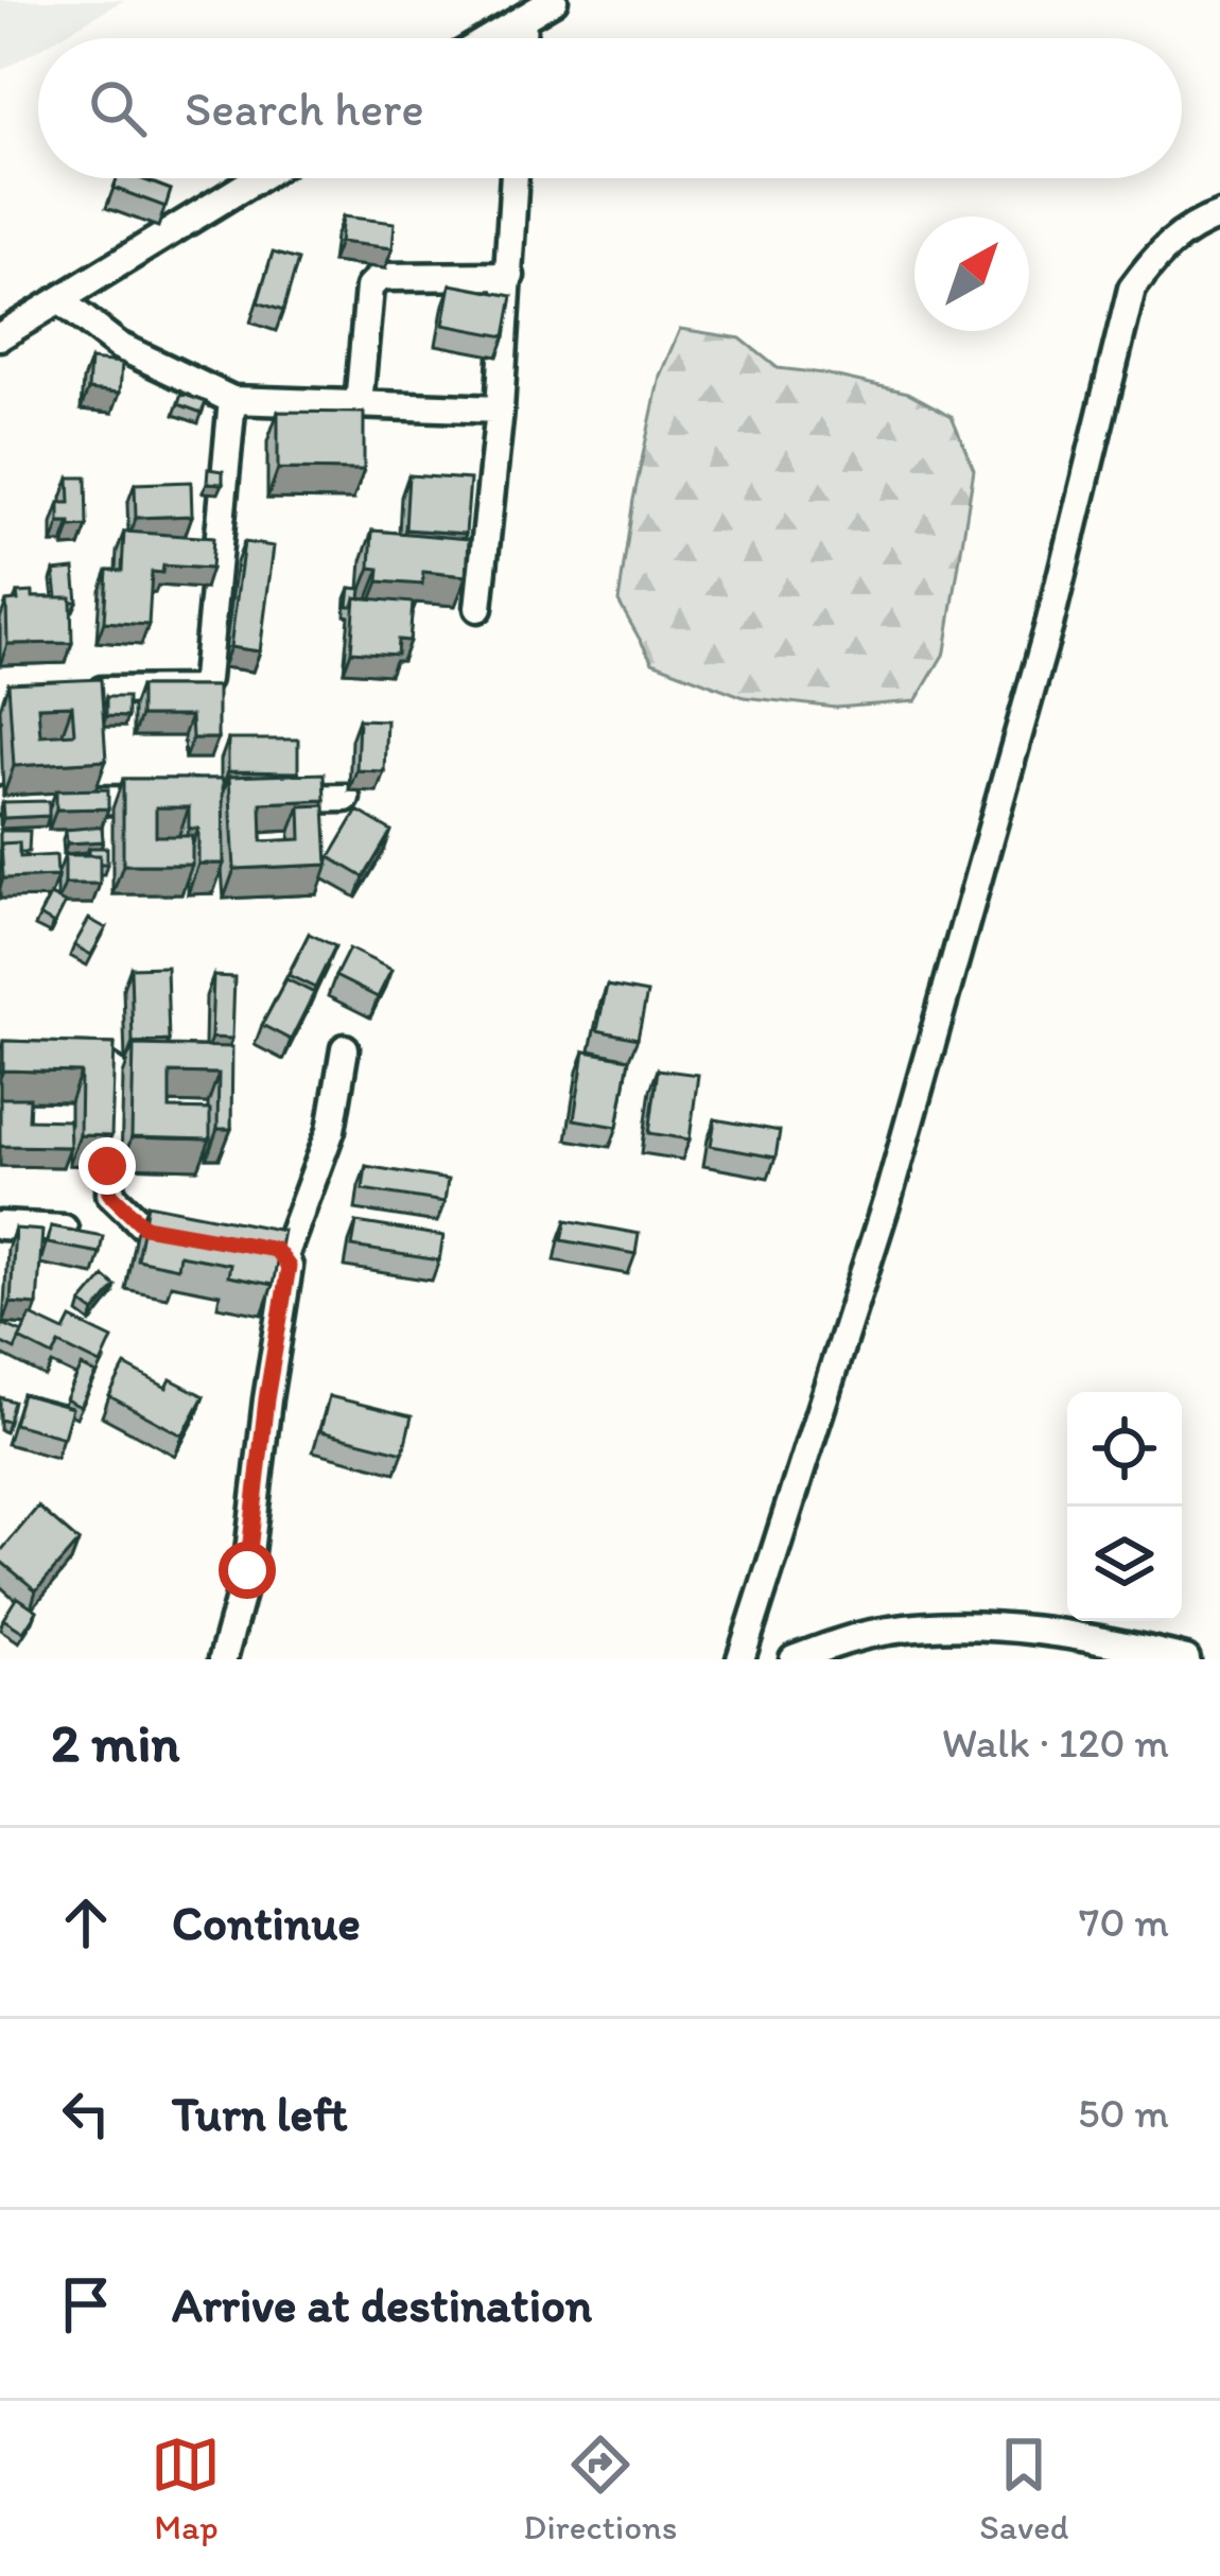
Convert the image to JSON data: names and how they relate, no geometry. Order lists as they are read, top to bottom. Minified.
{"north":"top right","page":{"search":"Search here","heading":["2 min","Walk · 120 m"],"list":[["Continue","70 m"],["Turn left","50 m"],"Arrive at destination"],"nav":["Map","Directions","Saved"]}}
